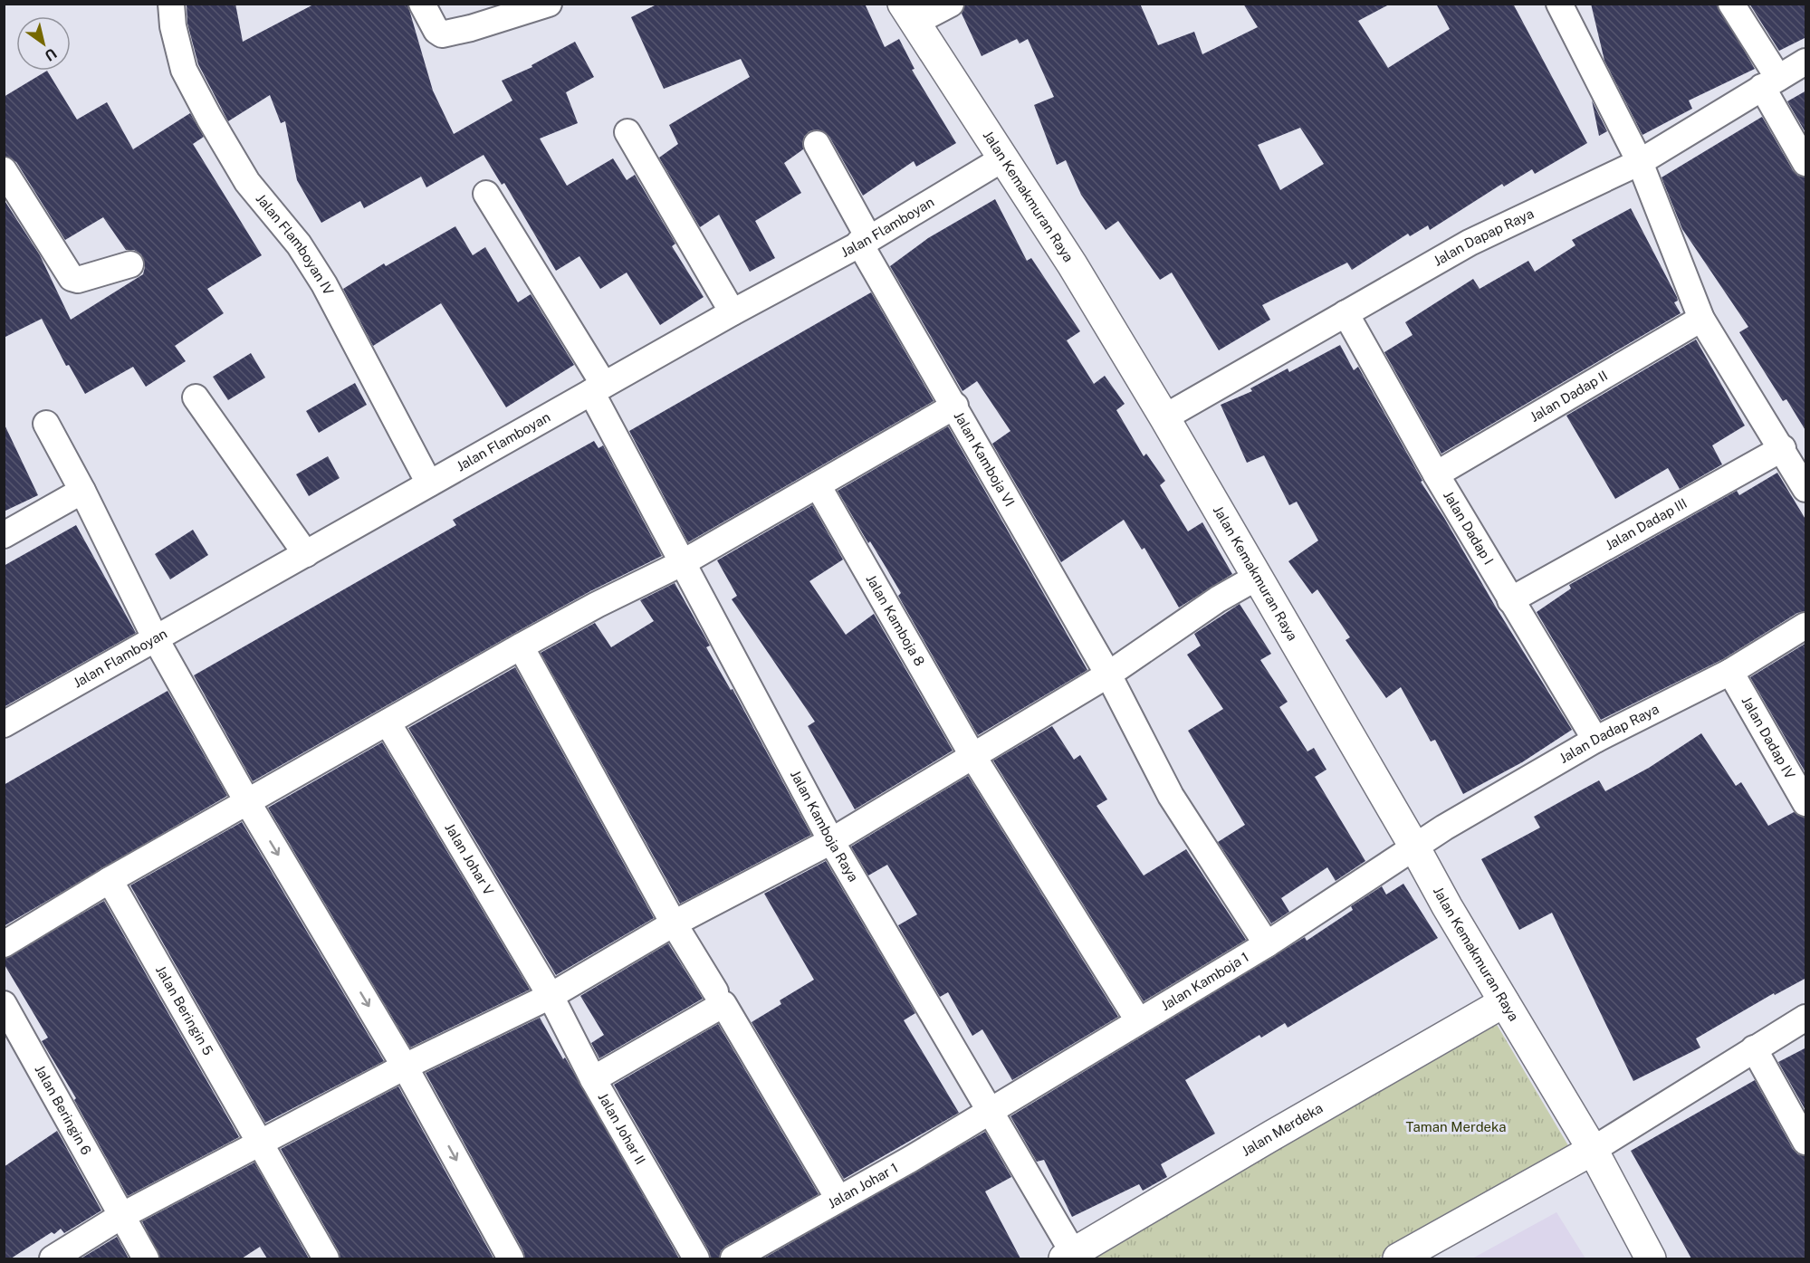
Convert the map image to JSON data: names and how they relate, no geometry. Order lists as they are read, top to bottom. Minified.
{"streets":{"main road":["Jalan Kemakmuran Raya","Jalan Merdeka"],"street":["Jalan Flamboyan","Jalan Dapap Raya","Jalan Flamboyan IV","Jalan Dadap II","Jalan Kamboja VI","Jalan Dadap III","Jalan Dadap I","Jalan Kamboja 8","Jalan Dadap Raya","Jalan Dadap IV","Jalan Kamboja Raya","Jalan Johar V","Jalan Kamboja 1","Jalan Beringin 5","Jalan Beringin 6","Jalan Johar II","Jalan Johar 1"]},"crossings":[["Jalan Kemakmuran Raya","Jalan Flamboyan"],["Jalan Kemakmuran Raya","Jalan Dapap Raya"],["Jalan Kemakmuran Raya","Jalan Dadap Raya"],["Jalan Kemakmuran Raya","Jalan Kamboja 1"],["Jalan Kemakmuran Raya","Jalan Merdeka"],["Jalan Flamboyan","Jalan Flamboyan IV"],["Jalan Flamboyan","Jalan Kamboja VI"],["Jalan Flamboyan","Jalan Kamboja Raya"],["Jalan Dapap Raya","Jalan Dadap I"],["Jalan Dadap II","Jalan Dadap I"],["Jalan Kamboja VI","Jalan Kamboja 1"],["Jalan Dadap III","Jalan Dadap I"],["Jalan Dadap I","Jalan Dadap Raya"],["Jalan Kamboja 8","Jalan Kamboja 1"],["Jalan Dadap Raya","Jalan Dadap IV"],["Jalan Dadap Raya","Jalan Kamboja 1"],["Jalan Kamboja Raya","Jalan Kamboja 1"],["Jalan Kamboja Raya","Jalan Merdeka"],["Jalan Kamboja Raya","Jalan Johar 1"],["Jalan Johar V","Jalan Johar II"],["Jalan Kamboja 1","Jalan Johar 1"]],"parks":["Taman Merdeka"],"north":"bottom right"}
